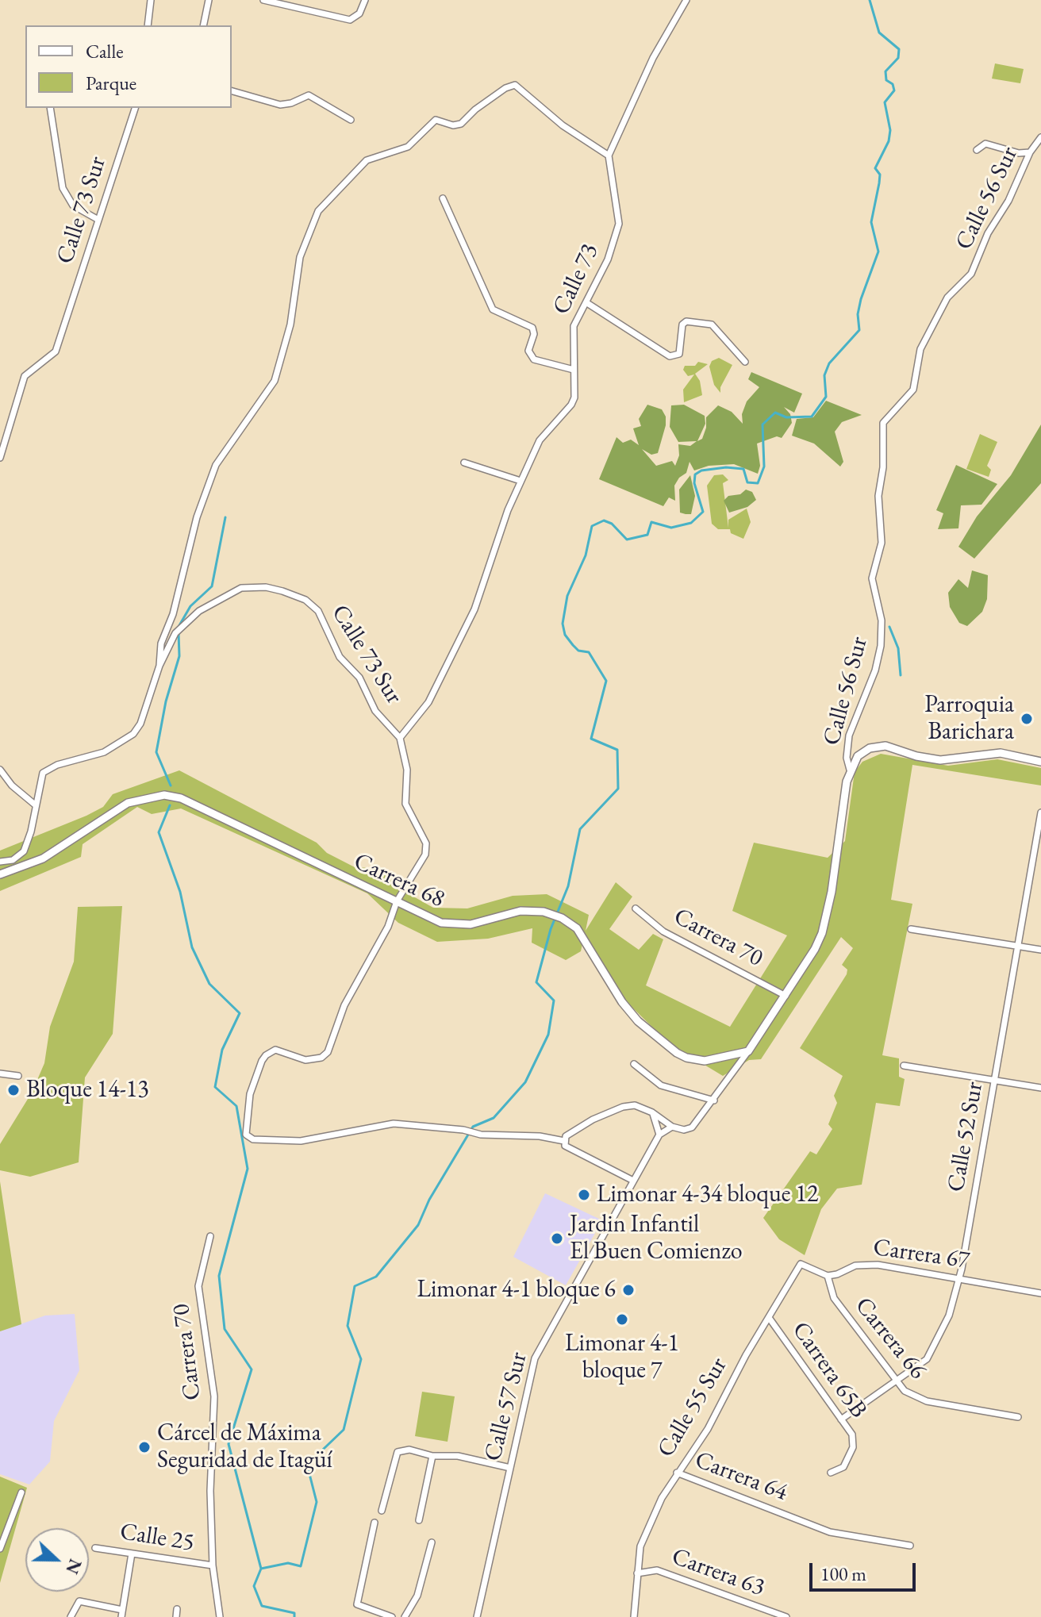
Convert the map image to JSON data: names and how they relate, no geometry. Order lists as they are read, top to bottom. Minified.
{"streets":{"street":["Calle 56 Sur","Calle 73 Sur","Calle 73","Carrera 68","Carrera 70","Calle 52 Sur","Carrera 67","Carrera 66","Carrera 65B","Calle 57 Sur","Calle 55 Sur","Carrera 64","Calle 25","Carrera 63"]},"crossings":[["Calle 56 Sur","Carrera 68"],["Calle 56 Sur","Carrera 70"],["Calle 56 Sur","Calle 57 Sur"],["Calle 73 Sur","Calle 73"],["Carrera 70","Calle 25"],["Calle 52 Sur","Carrera 67"],["Calle 52 Sur","Carrera 66"],["Calle 52 Sur","Carrera 65B"],["Carrera 67","Carrera 66"],["Carrera 67","Calle 55 Sur"],["Carrera 66","Calle 55 Sur"],["Carrera 65B","Calle 55 Sur"],["Calle 55 Sur","Carrera 64"],["Calle 55 Sur","Carrera 63"]],"places":["Parroquia Barichara","Bloque 14-13","Limonar 4-34 bloque 12","Jardin Infantil El Buen Comienzo","Limonar 4-1 bloque 6","Limonar 4-1 bloque 7","Cárcel de Máxima Seguridad de Itagüí"],"legend":["Calle","Parque"],"scale_bar":"100 m","north":"right"}
